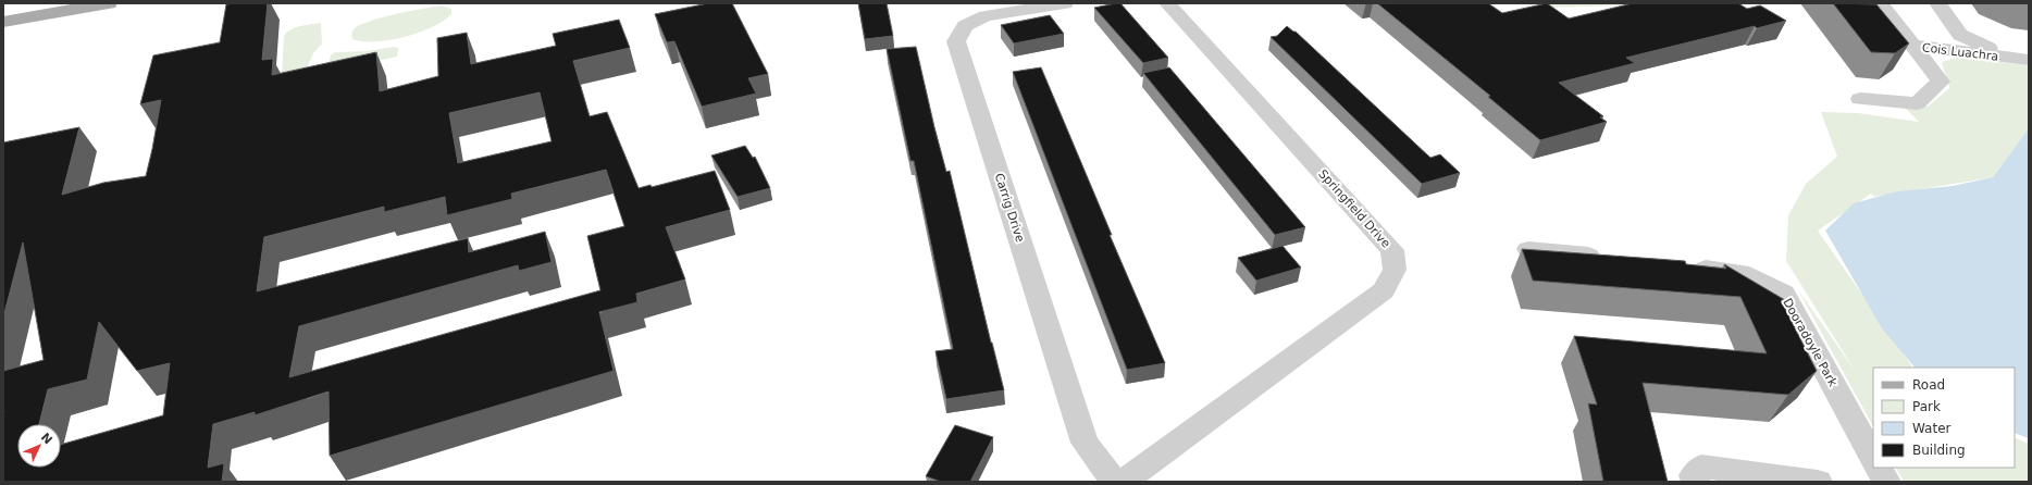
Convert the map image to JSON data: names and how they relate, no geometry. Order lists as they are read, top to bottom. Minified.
{"streets":{"street":["Cois Luachra","Carrig Drive","Springfield Drive","Dooradoyle Park"]},"crossings":[["Carrig Drive","Springfield Drive"]],"legend":["Road","Park","Water","Building"],"north":"top right"}
